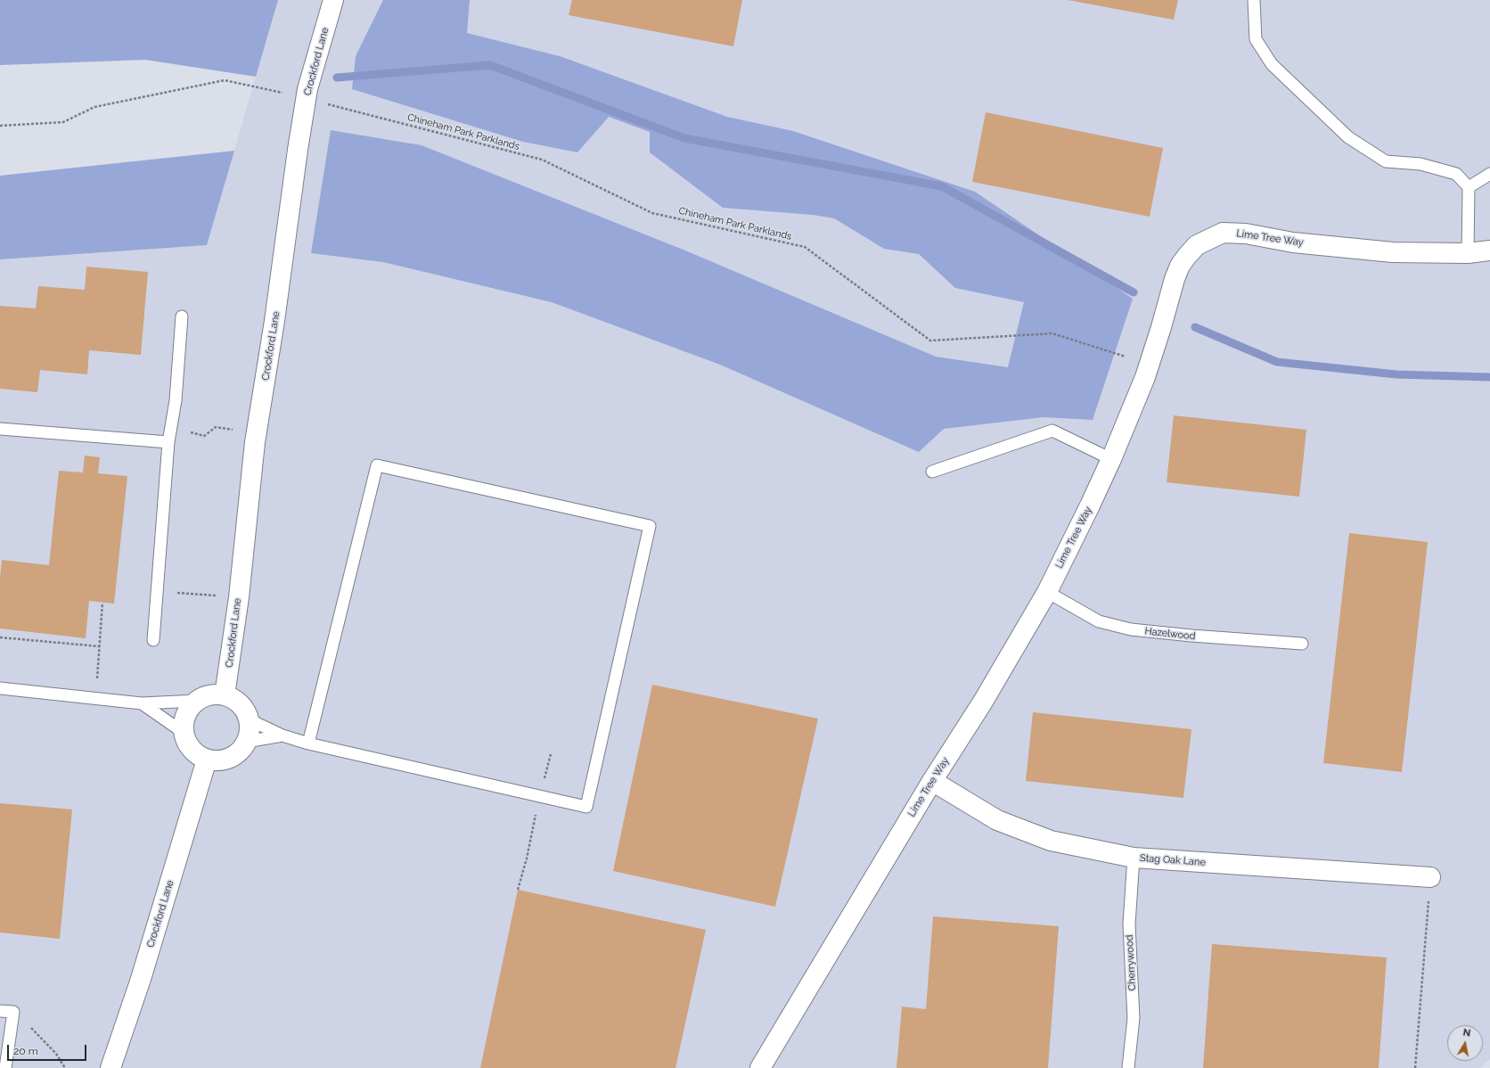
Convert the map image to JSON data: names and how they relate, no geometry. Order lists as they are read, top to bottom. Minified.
{"streets":{"street":["Crockford Lane","Lime Tree Way","Stag Oak Lane"],"lane":["Hazelwood","Cherrywood"],"path":["Chineham Park Parklands"]},"crossings":[["Lime Tree Way","Hazelwood"],["Lime Tree Way","Stag Oak Lane"],["Stag Oak Lane","Cherrywood"]],"scale_bar":"20 m","north":"top"}
